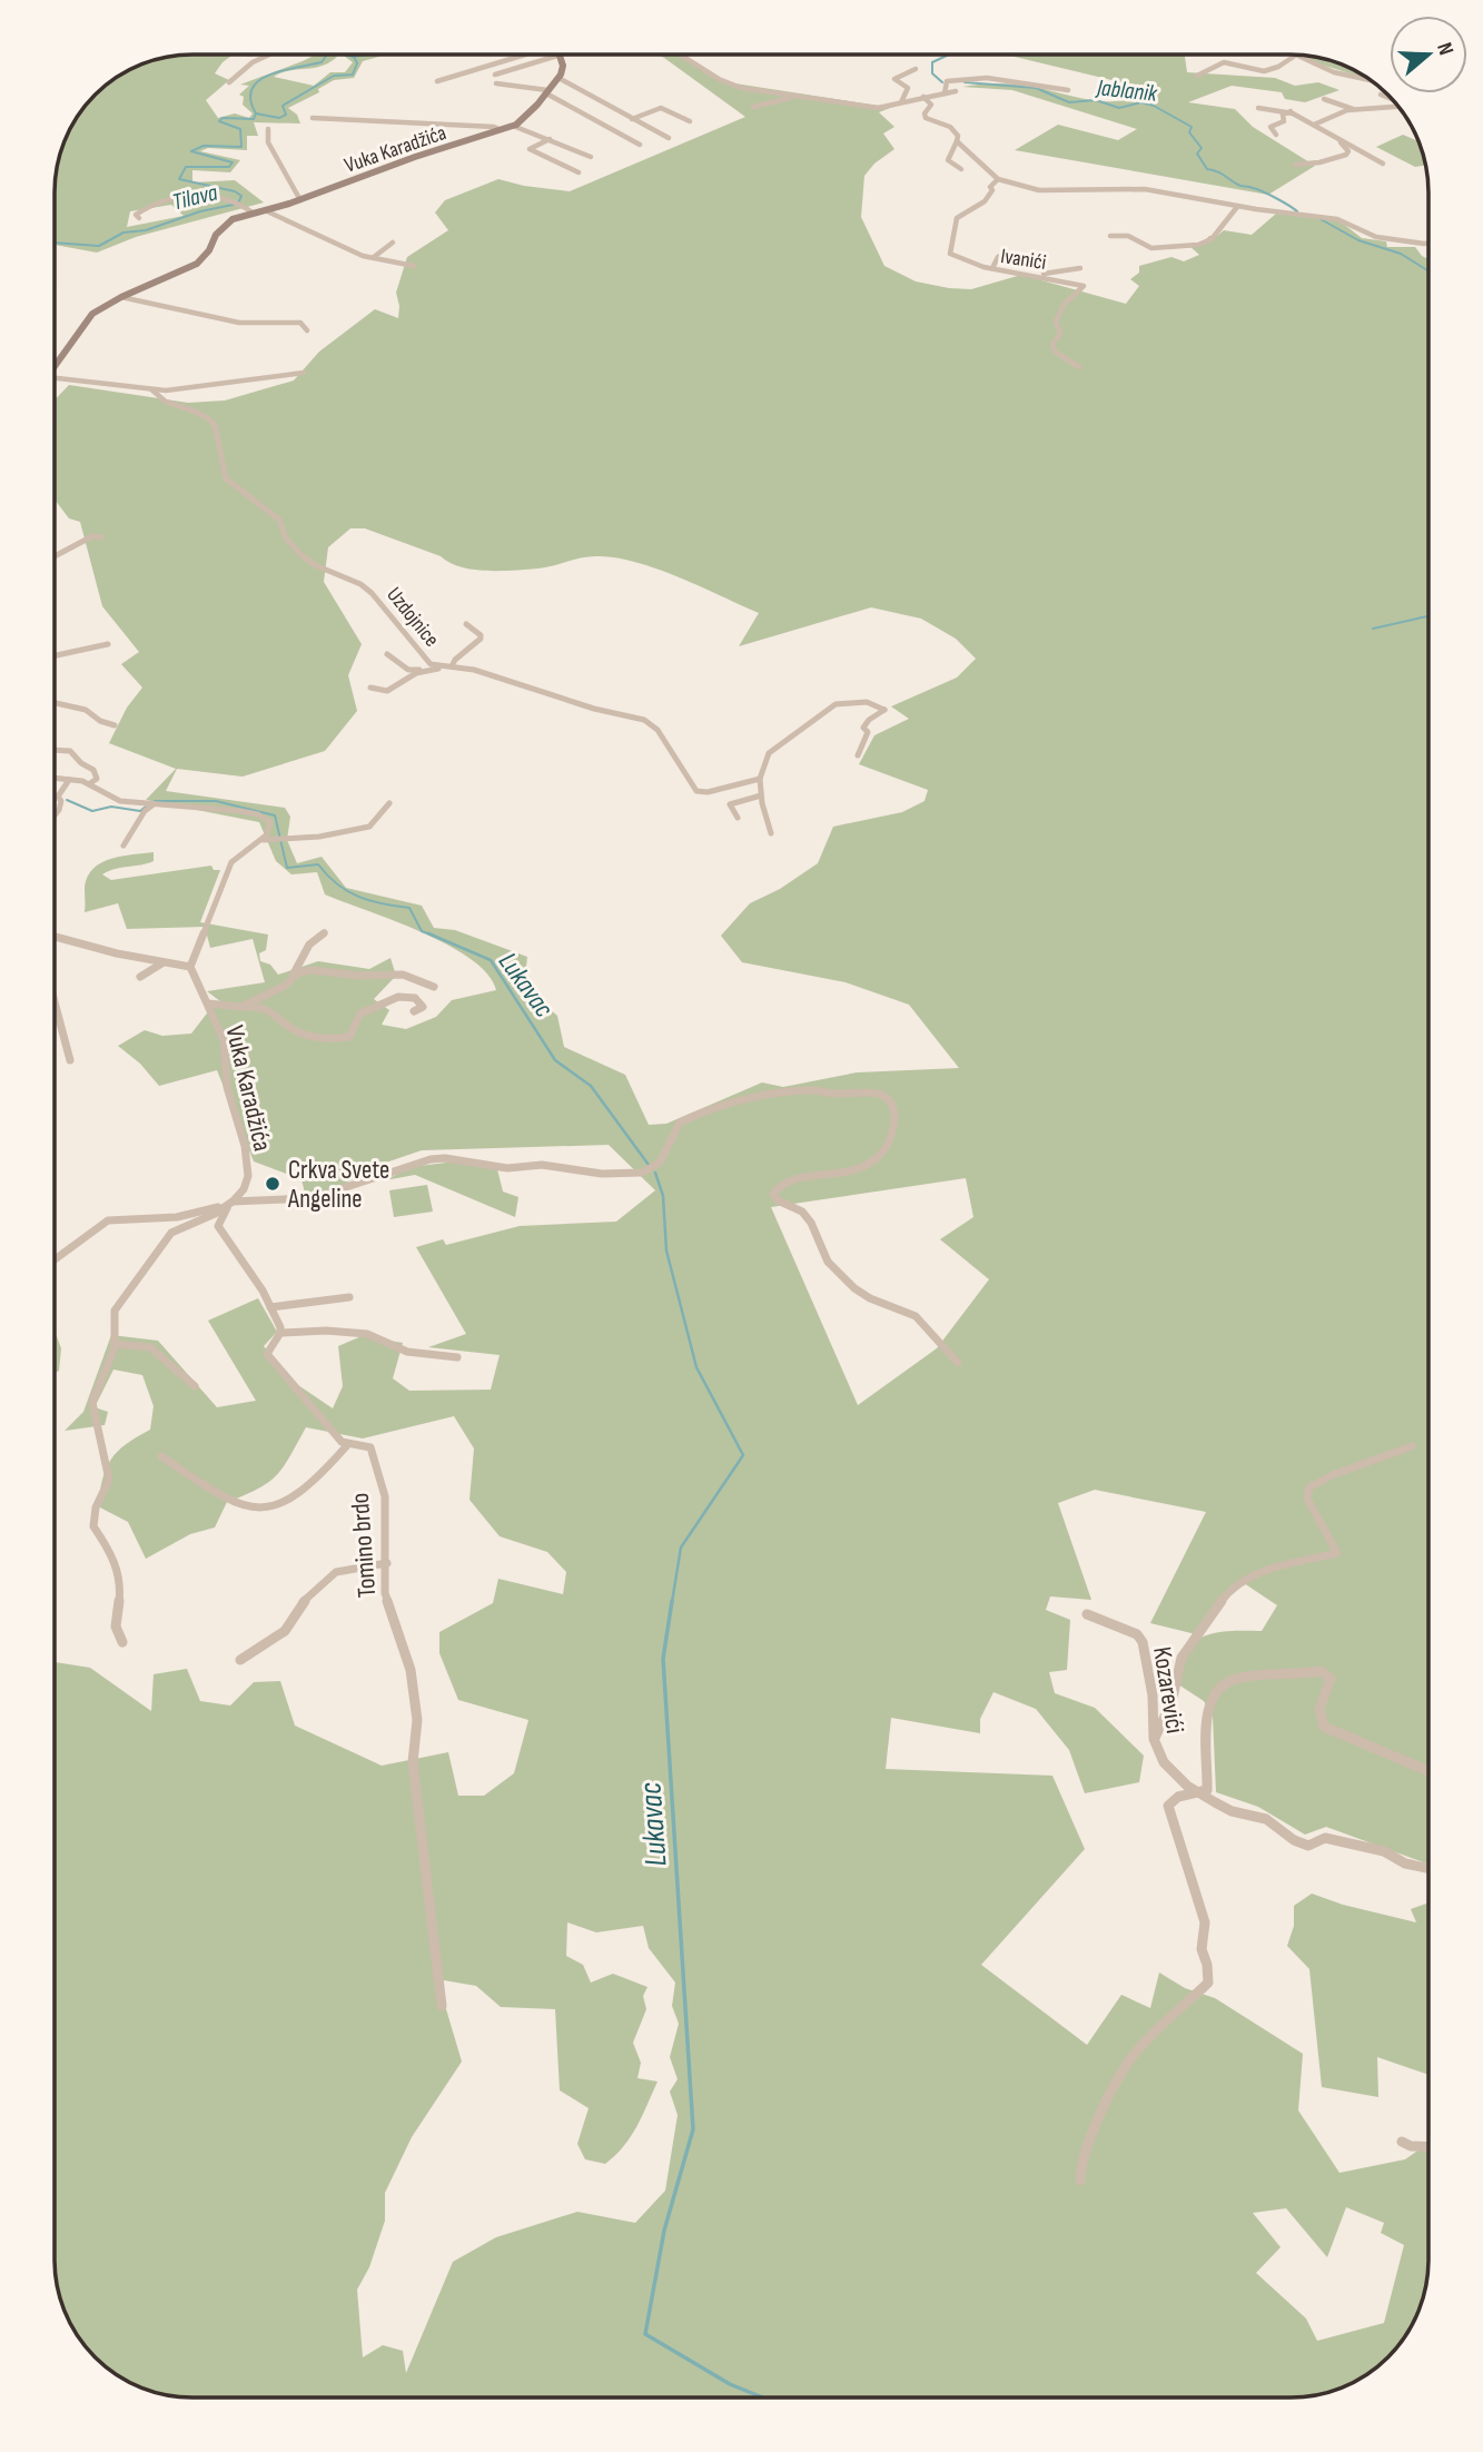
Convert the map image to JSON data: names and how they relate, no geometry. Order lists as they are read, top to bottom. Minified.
{"streets":{"street":["Vuka Karadžića","Ivanići","Uzdojnice","Tomino brdo","Kozarevići"]},"crossings":[["Vuka Karadžića","Tomino brdo"]],"water":["Jablanik","Tilava","Lukavac"],"places":["Crkva Svete Angeline"],"north":"right"}
